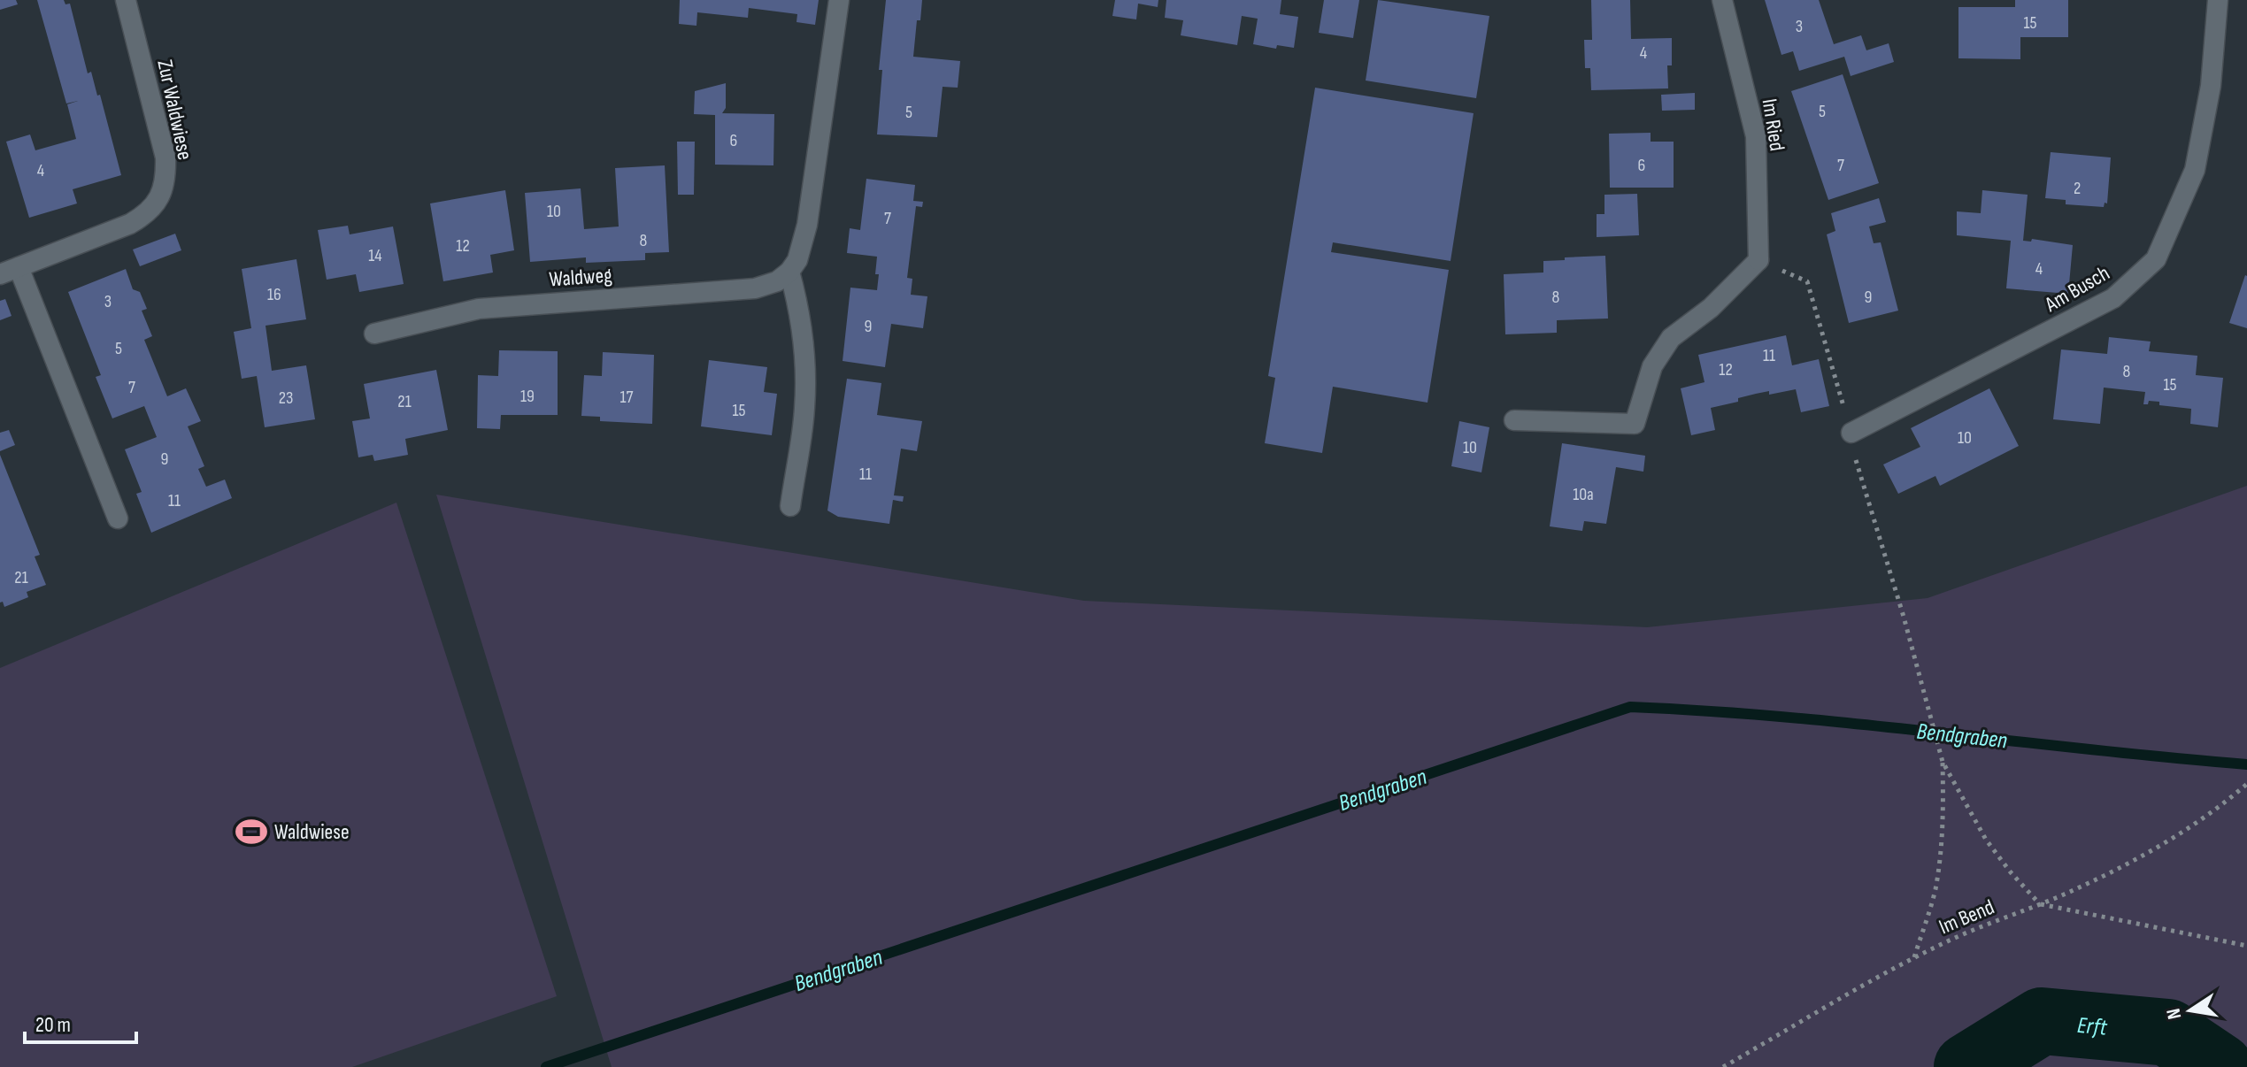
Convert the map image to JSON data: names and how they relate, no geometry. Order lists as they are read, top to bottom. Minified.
{"streets":{"street":["Zur Waldwiese","Im Ried","Waldweg","Am Busch"],"path":["Im Bend"]},"water":["Bendgraben","Erft"],"places":{"sports":["Waldwiese"]},"house_numbers":["15","3","4","5","5","6","6","7","4","2","10","7","8","12","14","4","16","8","9","3","9","5","11","12","8","15","7","19","17","23","21","15","10","10","9","11","10a","11","21"],"scale_bar":"20 m","north":"left"}
